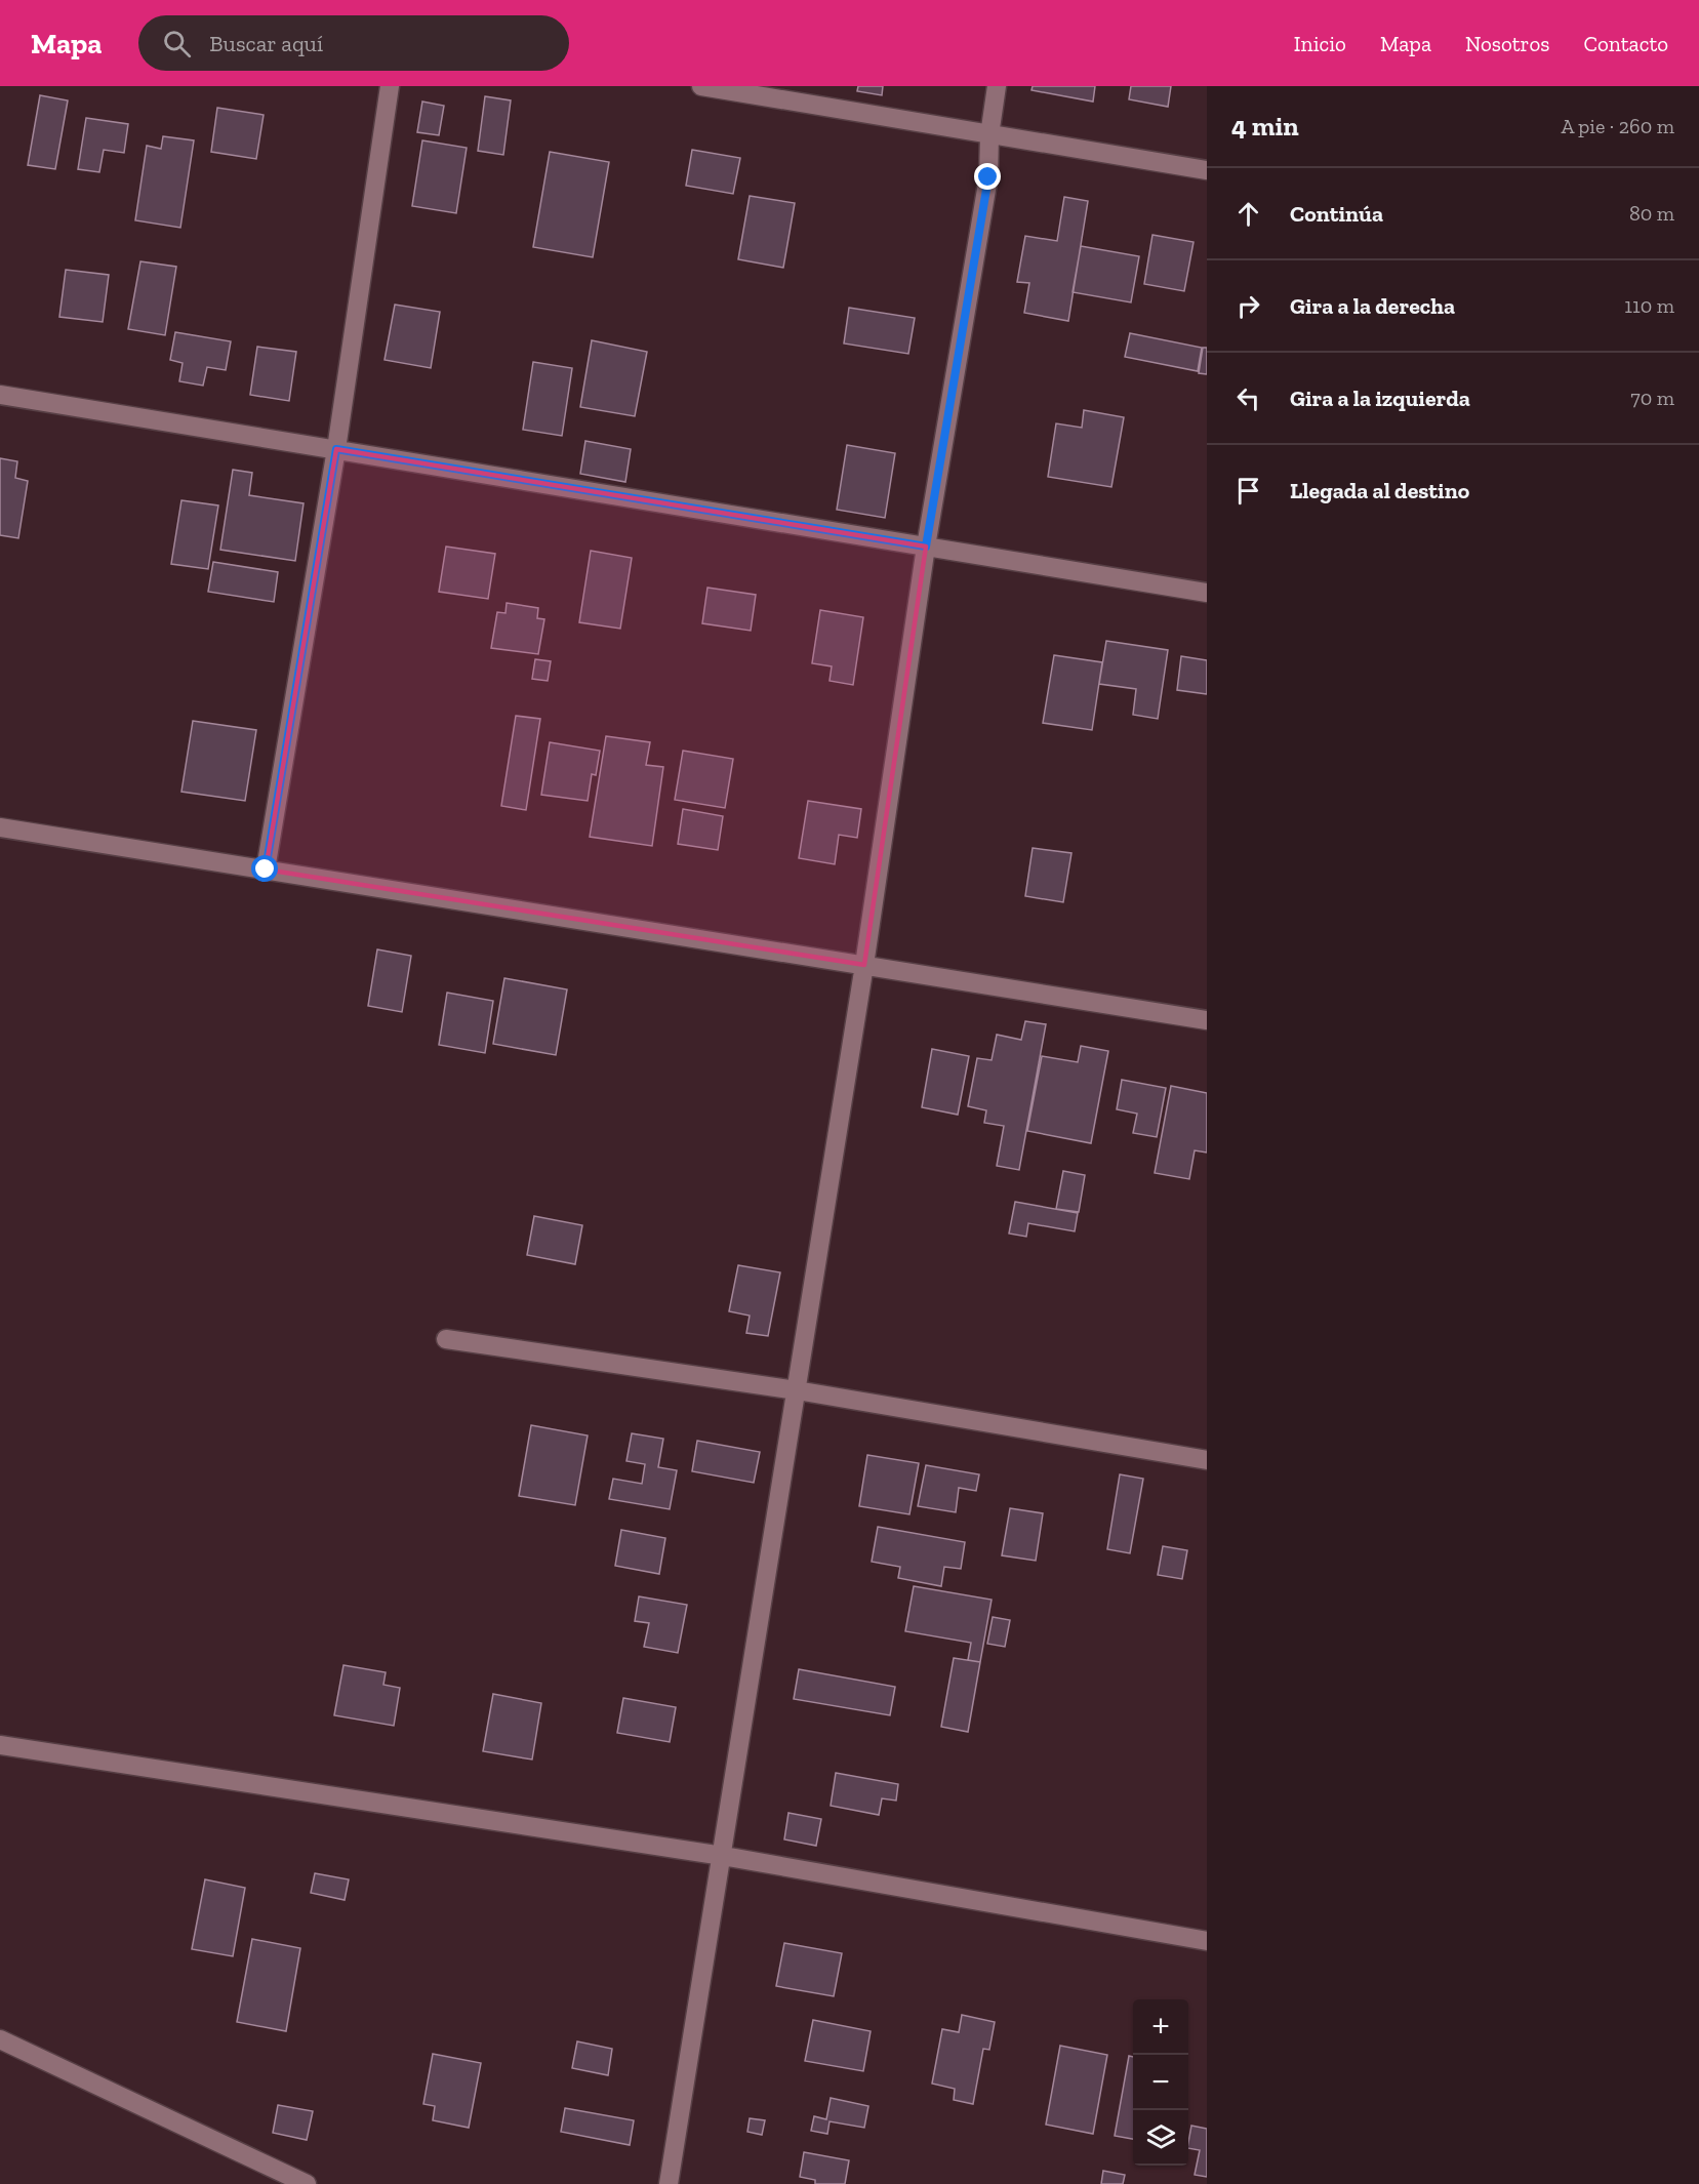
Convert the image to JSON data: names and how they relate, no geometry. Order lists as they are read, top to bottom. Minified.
{"page":{"header":"Mapa","search":"Buscar aquí","nav":["Inicio","Mapa","Nosotros","Contacto"],"heading":["4 min","A pie · 260 m"],"list":[["Continúa","80 m"],["Gira a la derecha","110 m"],["Gira a la izquierda","70 m"],"Llegada al destino"],"map_buttons":["+","−"]}}
